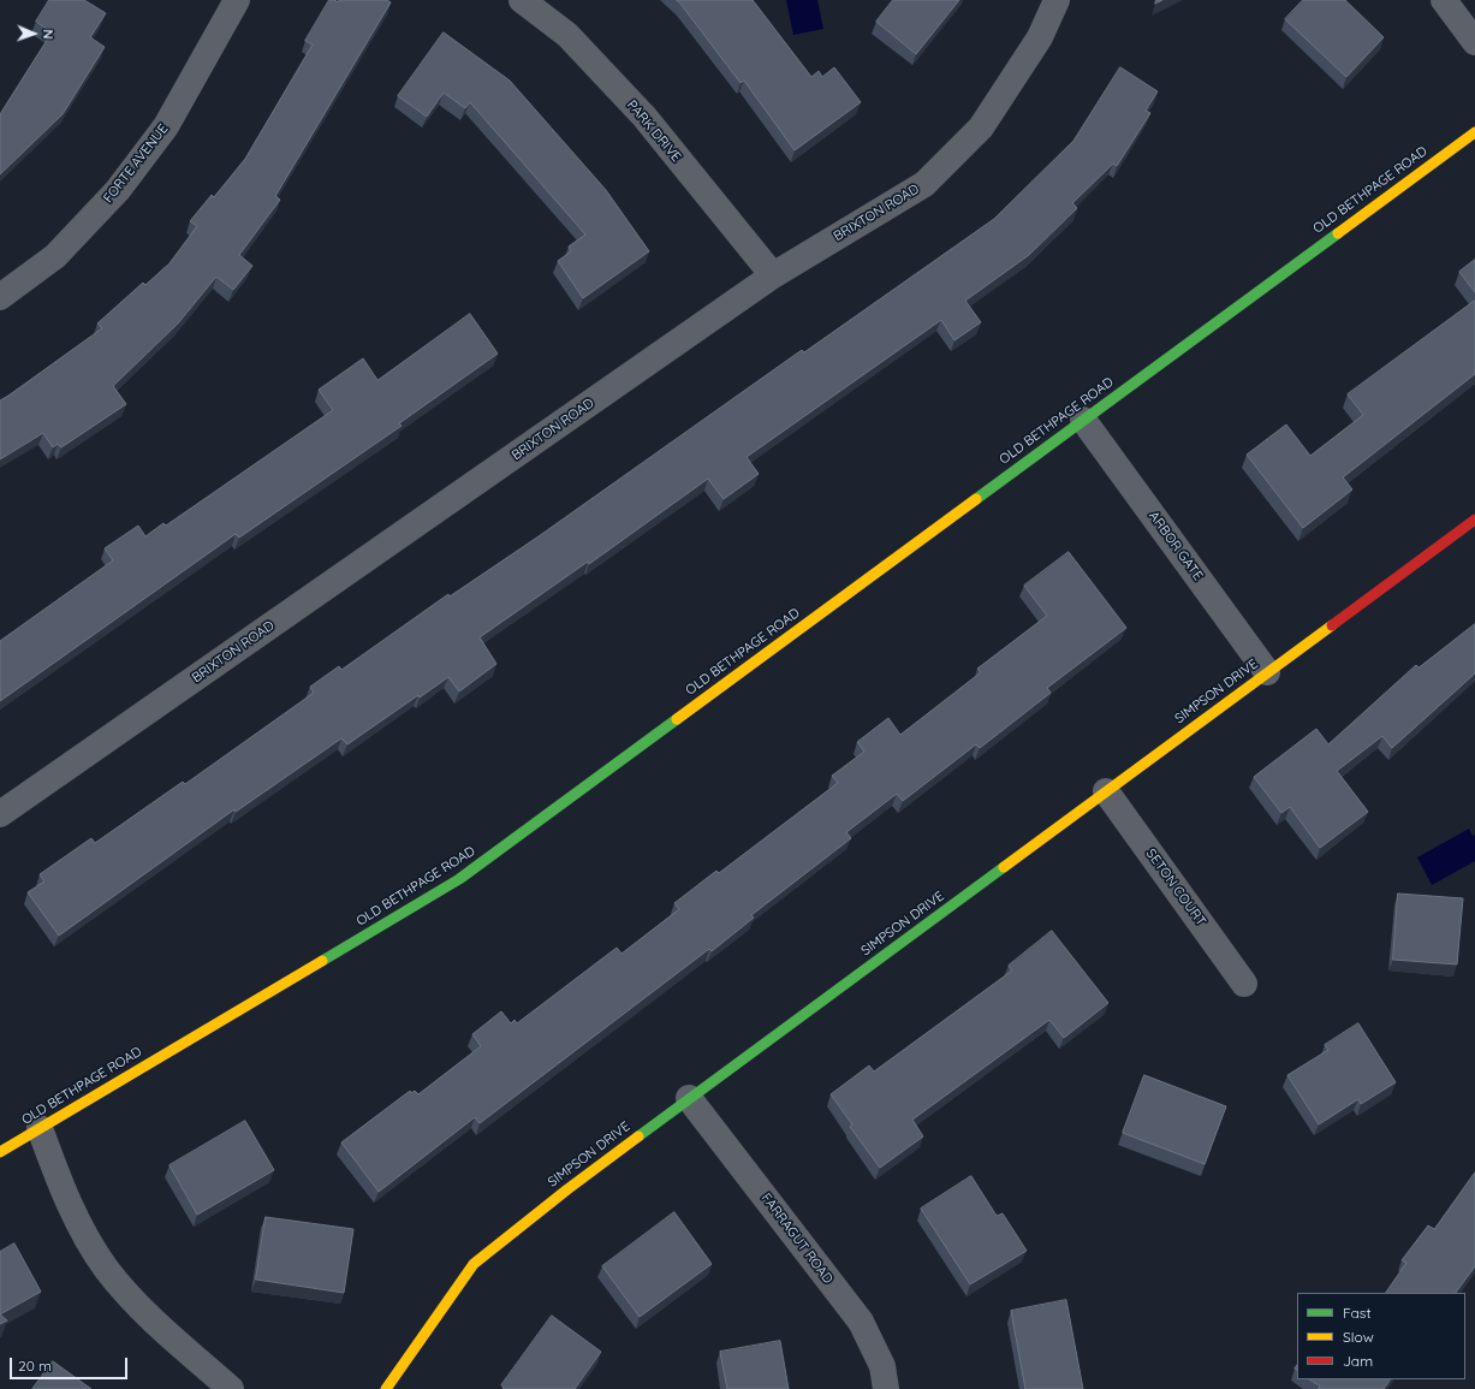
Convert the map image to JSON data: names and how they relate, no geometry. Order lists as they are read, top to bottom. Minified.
{"streets":{"main road":["OLD BETHPAGE ROAD","SIMPSON DRIVE"],"street":["PARK DRIVE","FORTE AVENUE","BRIXTON ROAD","ARBOR GATE","SETON COURT","FARRAGUT ROAD"]},"crossings":[["PARK DRIVE","BRIXTON ROAD"],["OLD BETHPAGE ROAD","ARBOR GATE"],["ARBOR GATE","SIMPSON DRIVE"],["SIMPSON DRIVE","SETON COURT"],["SIMPSON DRIVE","FARRAGUT ROAD"]],"legend":["Fast","Slow","Jam"],"scale_bar":"20 m","north":"right"}
